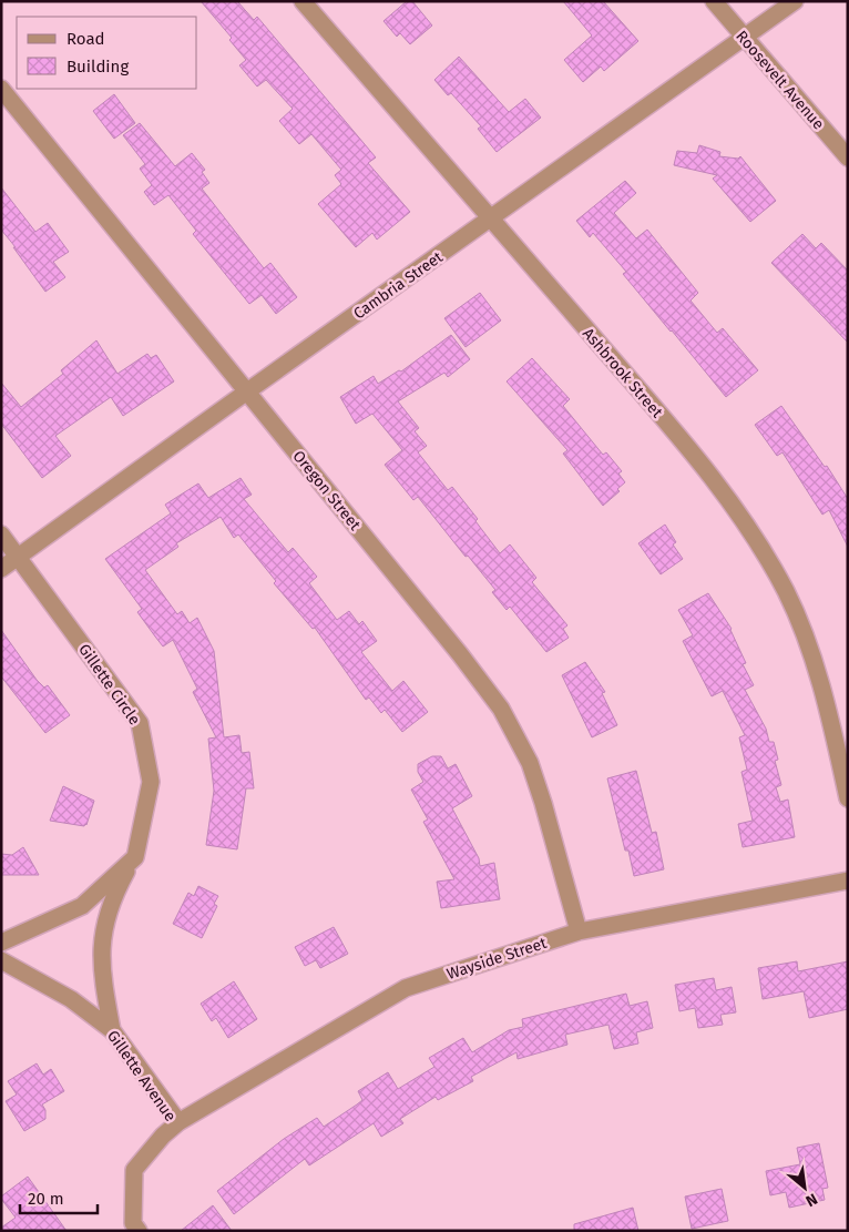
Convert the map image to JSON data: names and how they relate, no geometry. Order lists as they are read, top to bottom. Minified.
{"streets":{"street":["Roosevelt Avenue","Cambria Street","Ashbrook Street","Oregon Street","Gillette Circle","Wayside Street","Gillette Avenue"]},"crossings":[["Roosevelt Avenue","Cambria Street"],["Cambria Street","Ashbrook Street"],["Cambria Street","Oregon Street"],["Cambria Street","Gillette Circle"],["Oregon Street","Wayside Street"],["Gillette Circle","Gillette Avenue"],["Wayside Street","Gillette Avenue"]],"legend":["Road","Building"],"scale_bar":"20 m","north":"bottom right"}
